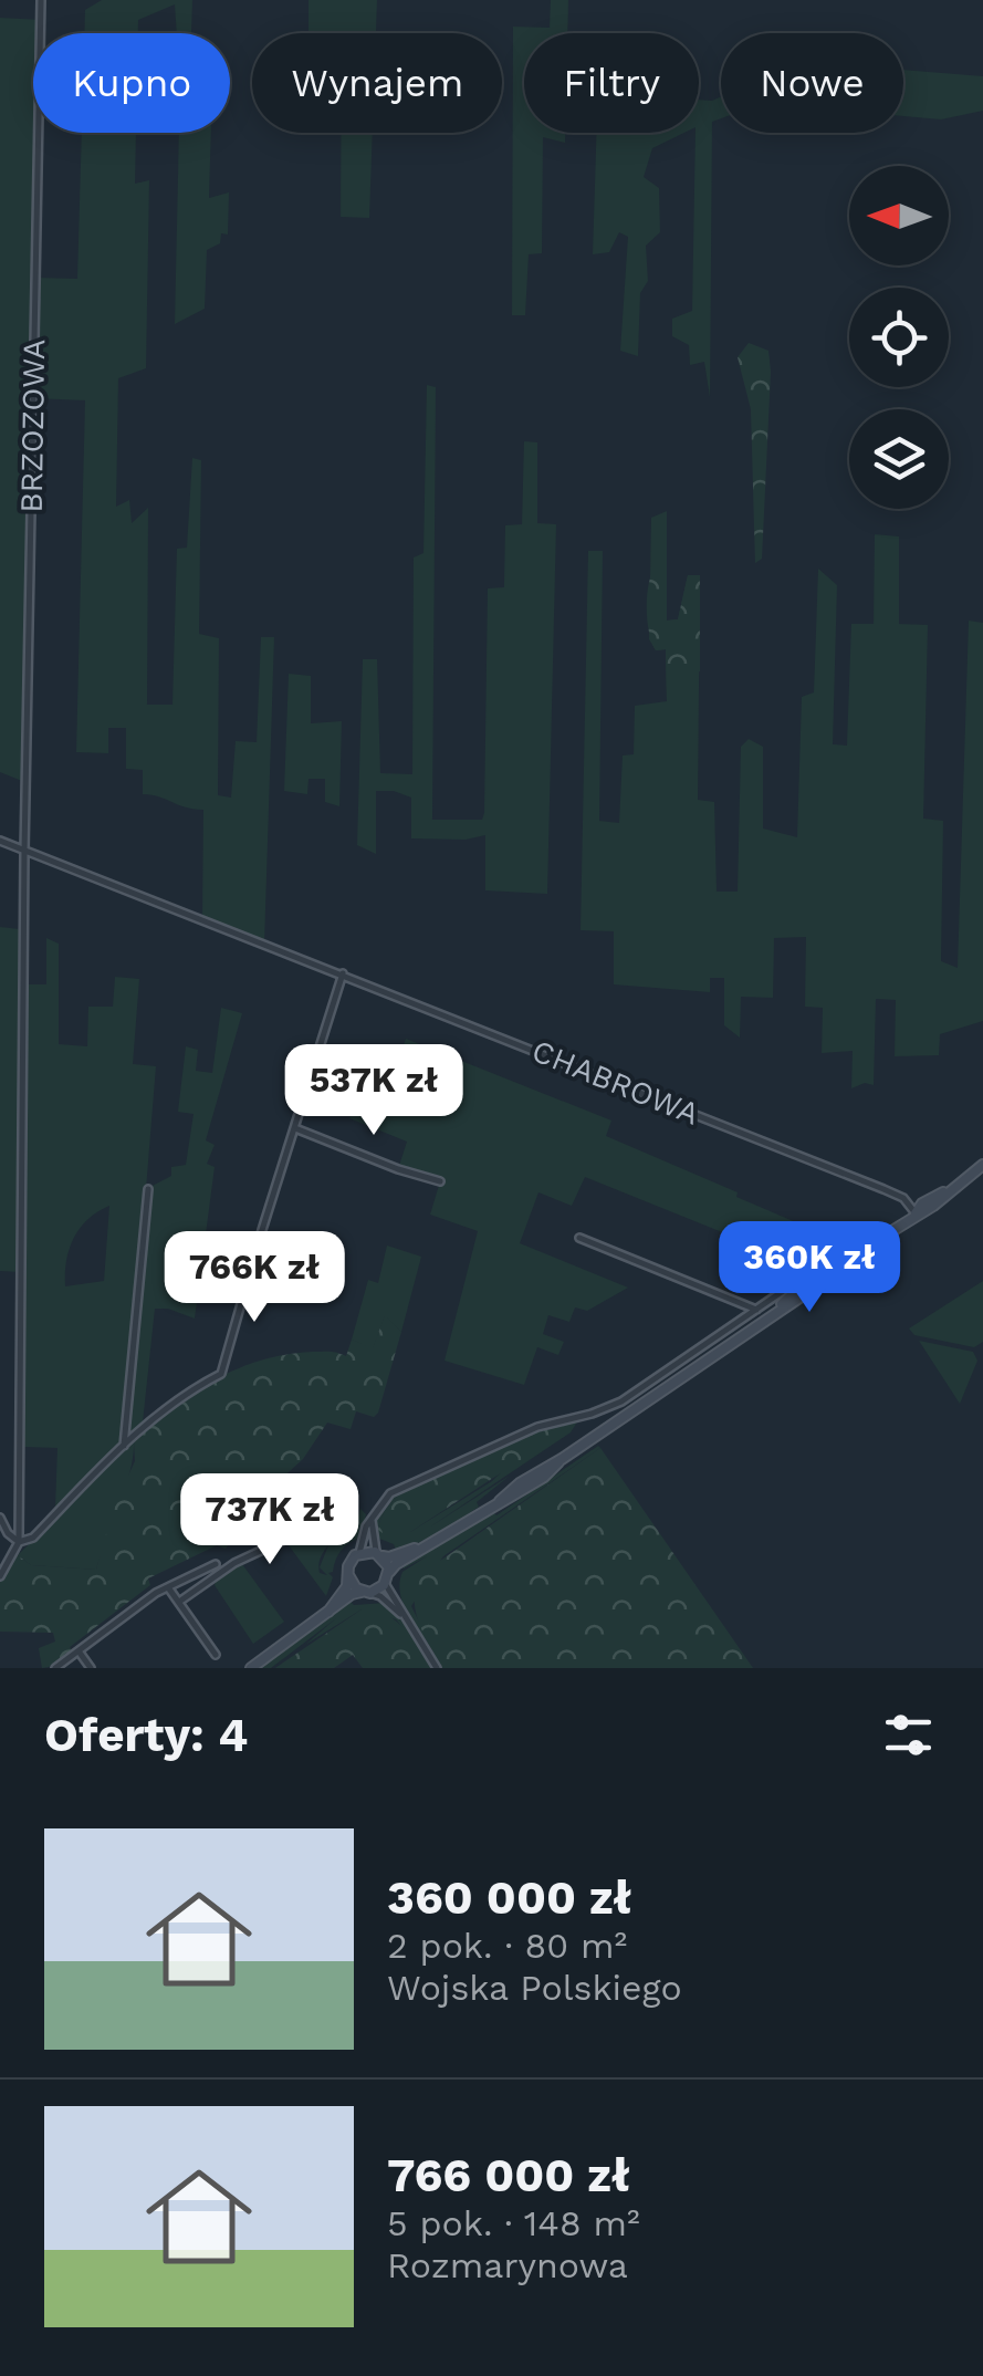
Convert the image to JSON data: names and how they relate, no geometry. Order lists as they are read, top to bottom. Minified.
{"streets":{"street":["BRZOZOWA","CHABROWA"]},"crossings":[["BRZOZOWA","CHABROWA"]],"north":"left","page":{"chip":["Kupno","Wynajem","Filtry","Nowe"],"price":["537K zł","360K zł","766K zł","737K zł"],"heading":"Oferty: 4","list":[{"name":"360 000 zł","note":"2 pok. · 80 m² · Wojska Polskiego"},{"name":"766 000 zł","note":"5 pok. · 148 m² · Rozmarynowa"}]}}
